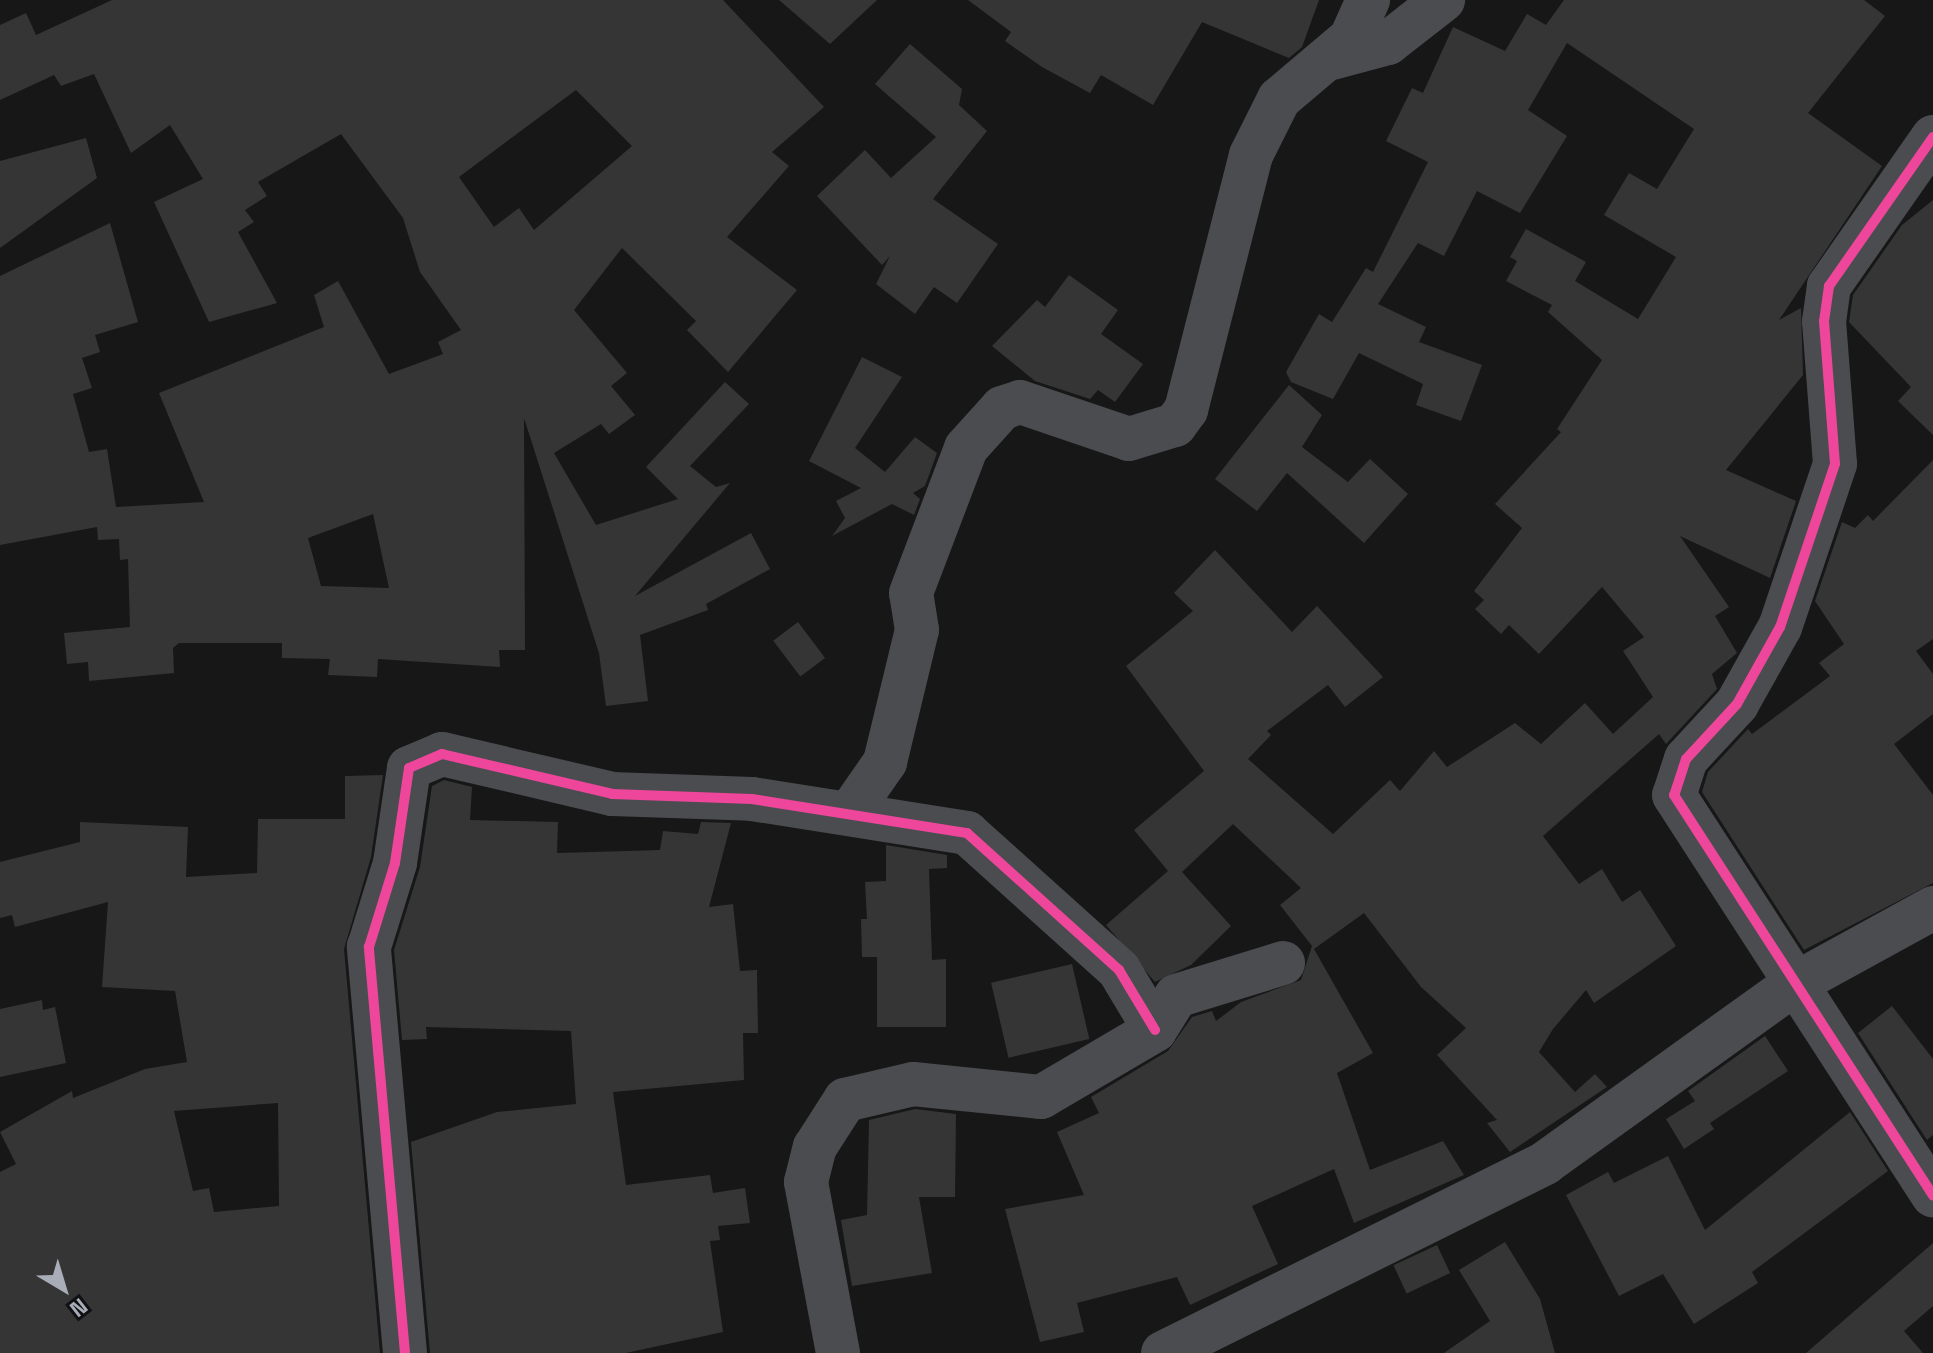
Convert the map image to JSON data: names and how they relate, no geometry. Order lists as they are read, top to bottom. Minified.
{"north":"bottom right"}
